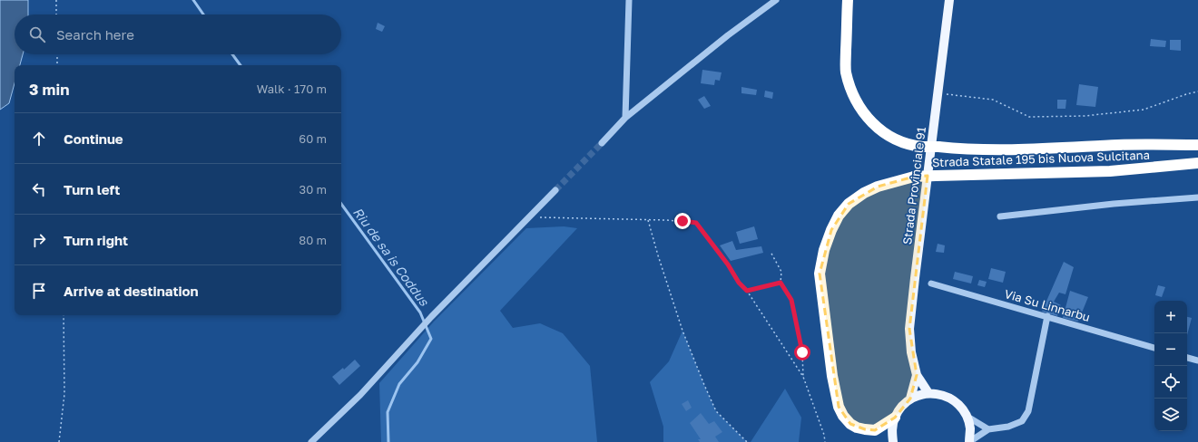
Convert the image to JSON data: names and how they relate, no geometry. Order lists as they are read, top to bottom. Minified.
{"streets":{"highway":["Strada Statale 195 bis Nuova Sulcitana"],"main road":["Strada Provinciale 91"],"street":["Via Su Linnarbu"]},"water":["Riu de sa is Coddus"],"page":{"search":"Search here","heading":["3 min","Walk · 170 m"],"list":[["Continue","60 m"],["Turn left","30 m"],["Turn right","80 m"],"Arrive at destination"],"map_buttons":["+","−"]}}
